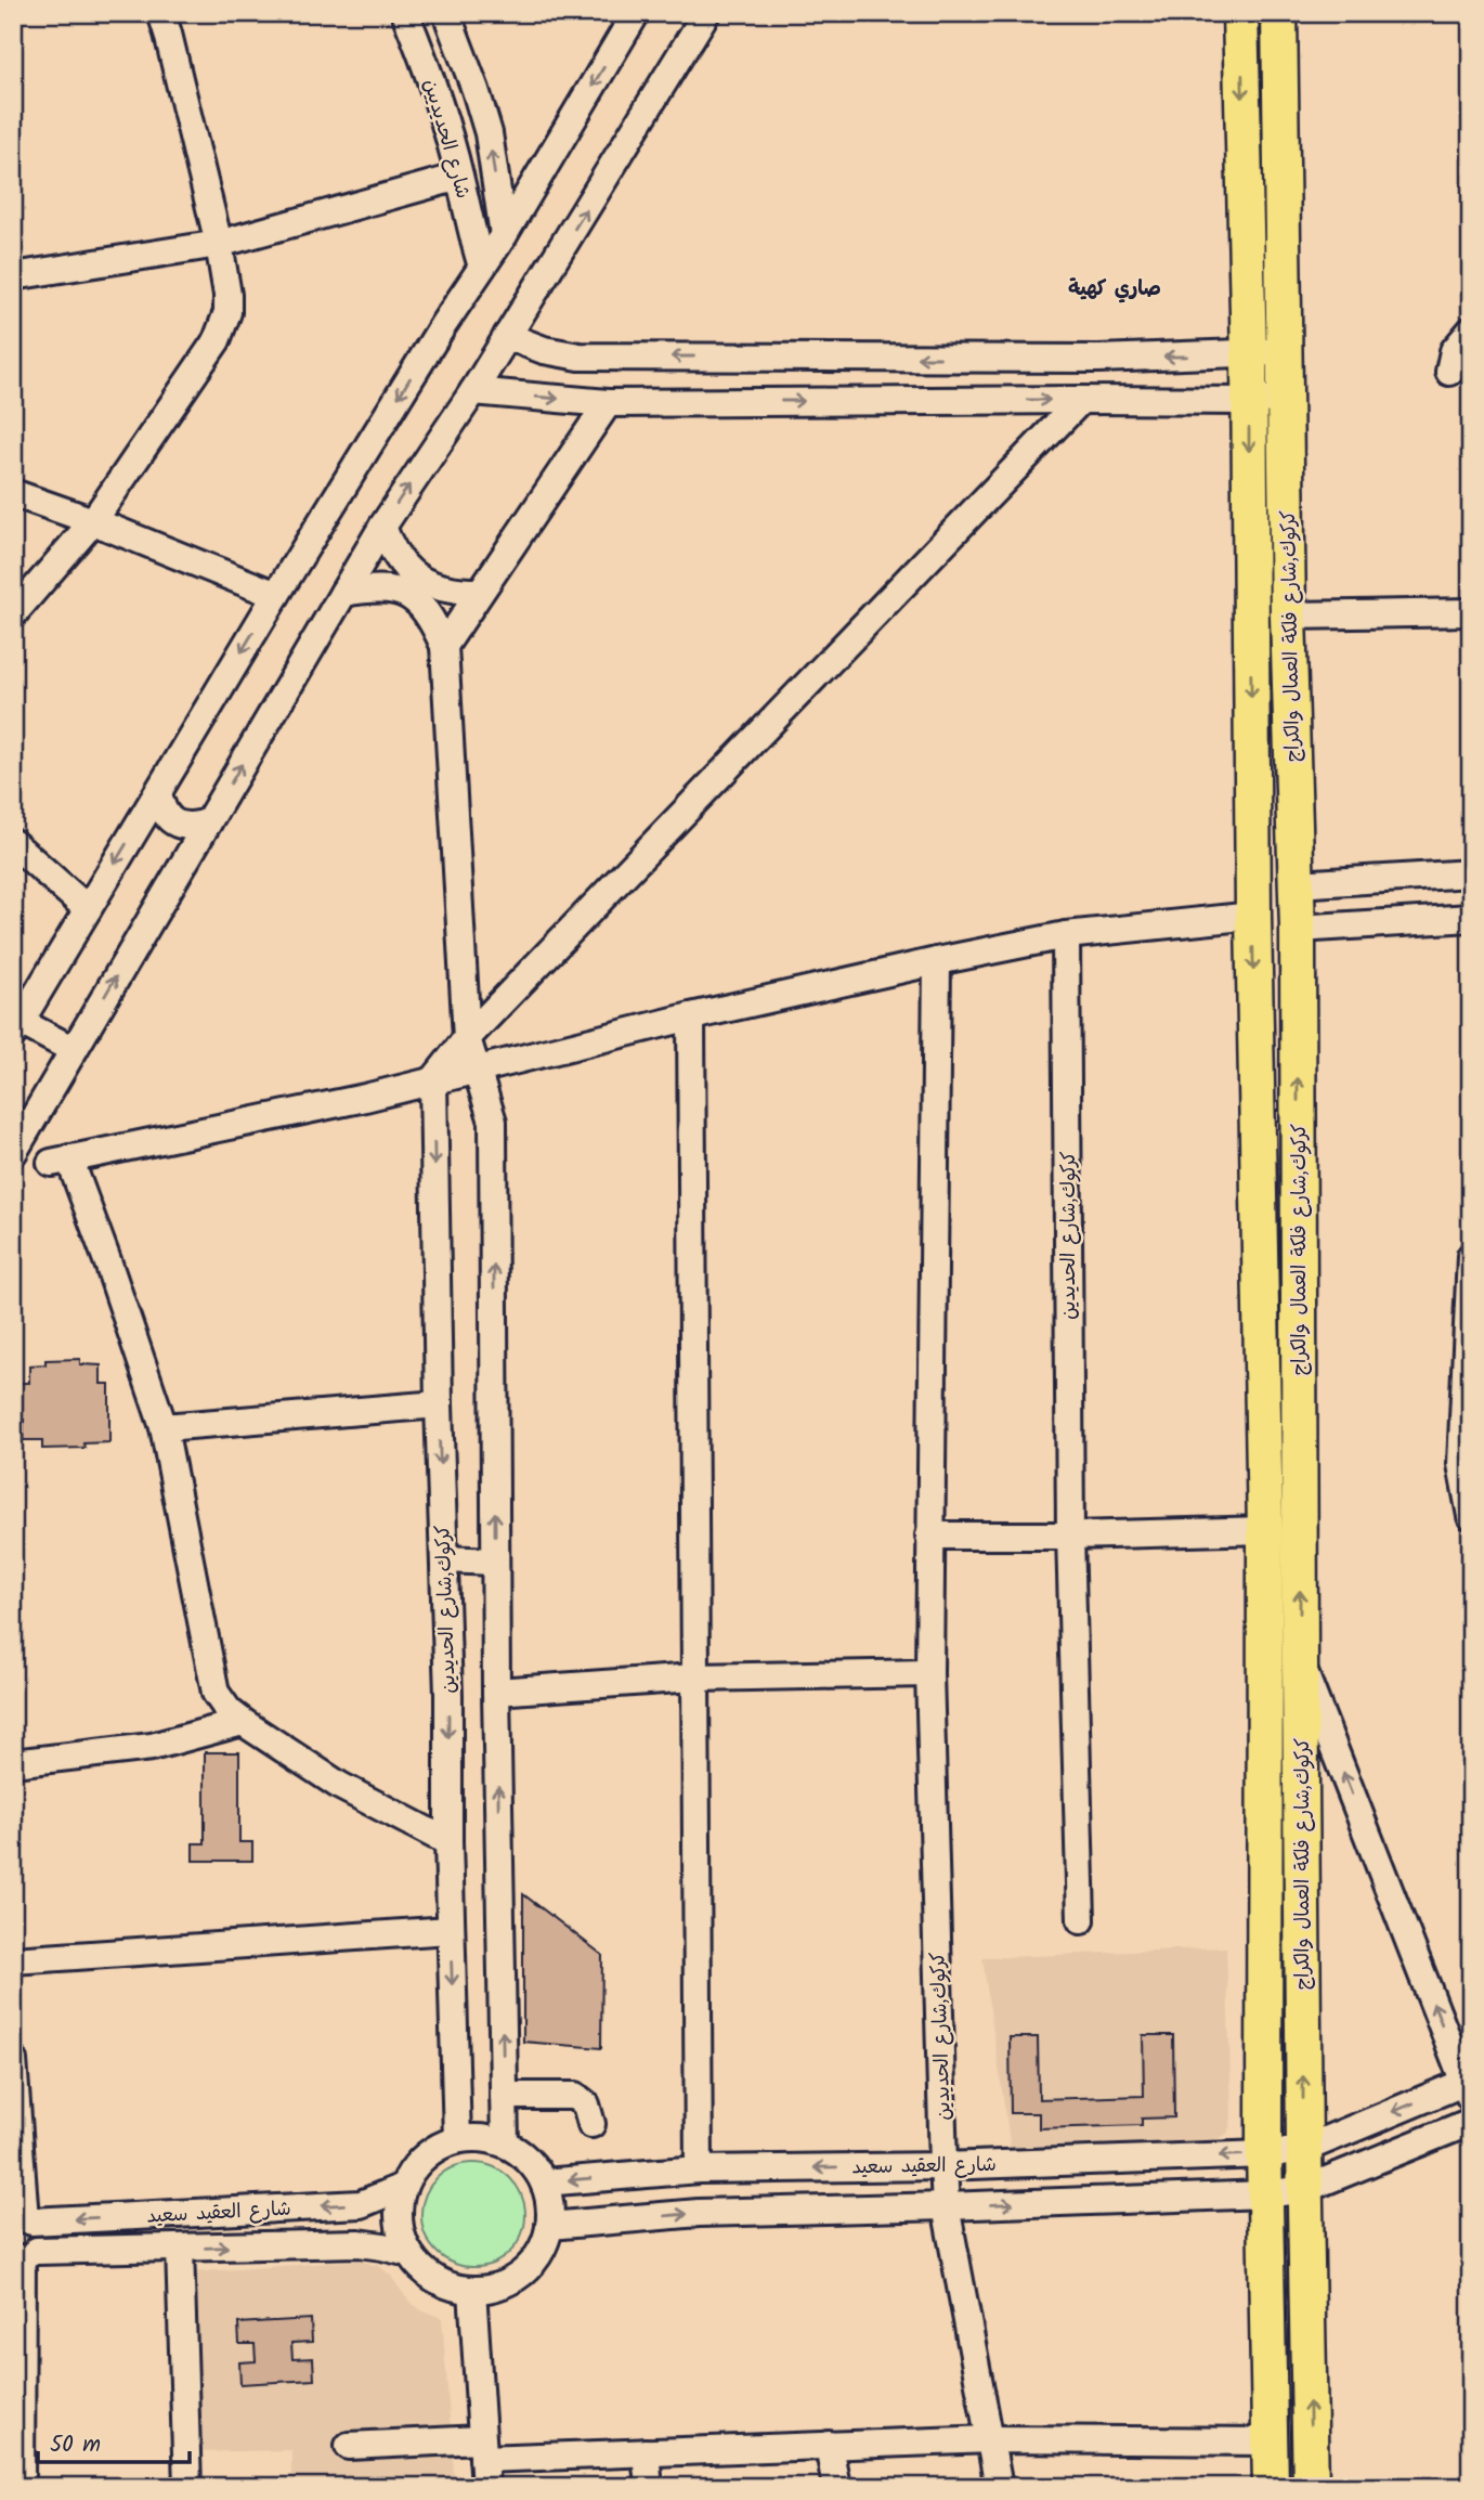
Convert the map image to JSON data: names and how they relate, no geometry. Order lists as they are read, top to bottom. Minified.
{"streets":{"main road":["كركوك,شارع فلكة العمال والكراج"],"street":["شارع الحديديين","كركوك,شارع الحديدين","شارع العقيد سعيد"]},"crossings":[["كركوك,شارع فلكة العمال والكراج","شارع العقيد سعيد"],["كركوك,شارع الحديدين","شارع العقيد سعيد"]],"districts":["صاري كهية"],"scale_bar":"50 m"}
